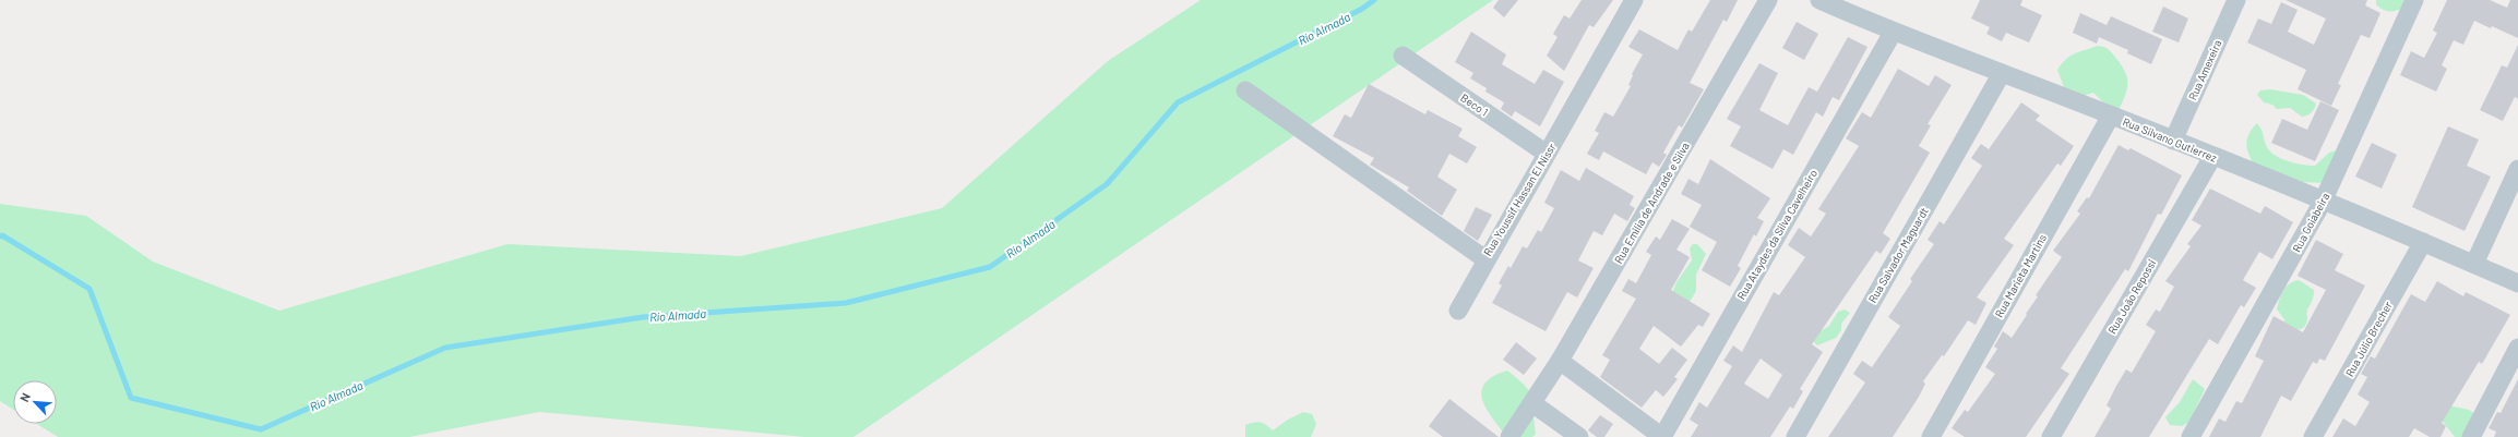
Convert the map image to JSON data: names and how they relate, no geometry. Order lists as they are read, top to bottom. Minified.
{"streets":{"street":["Rua Amexeira","Beco 1","Rua Silvano Gutierrez","Rua Youssif Hassan El Nissr","Rua Emilia de Andrade e Silva","Rua Goiabeira","Rua Ataydes da Silva Cavelheiro","Rua Salvador Maguardt","Rua Marieta Martins","Rua João Repossi","Rua Júlio Brecher"]},"crossings":[["Rua Amexeira","Rua Silvano Gutierrez"],["Beco 1","Rua Youssif Hassan El Nissr"],["Rua Silvano Gutierrez","Rua Goiabeira"],["Rua Silvano Gutierrez","Rua Ataydes da Silva Cavelheiro"],["Rua Silvano Gutierrez","Rua Salvador Maguardt"],["Rua Silvano Gutierrez","Rua Marieta Martins"],["Rua Silvano Gutierrez","Rua João Repossi"],["Rua Silvano Gutierrez","Rua Júlio Brecher"]],"water":["Río Almada"],"north":"top left"}
